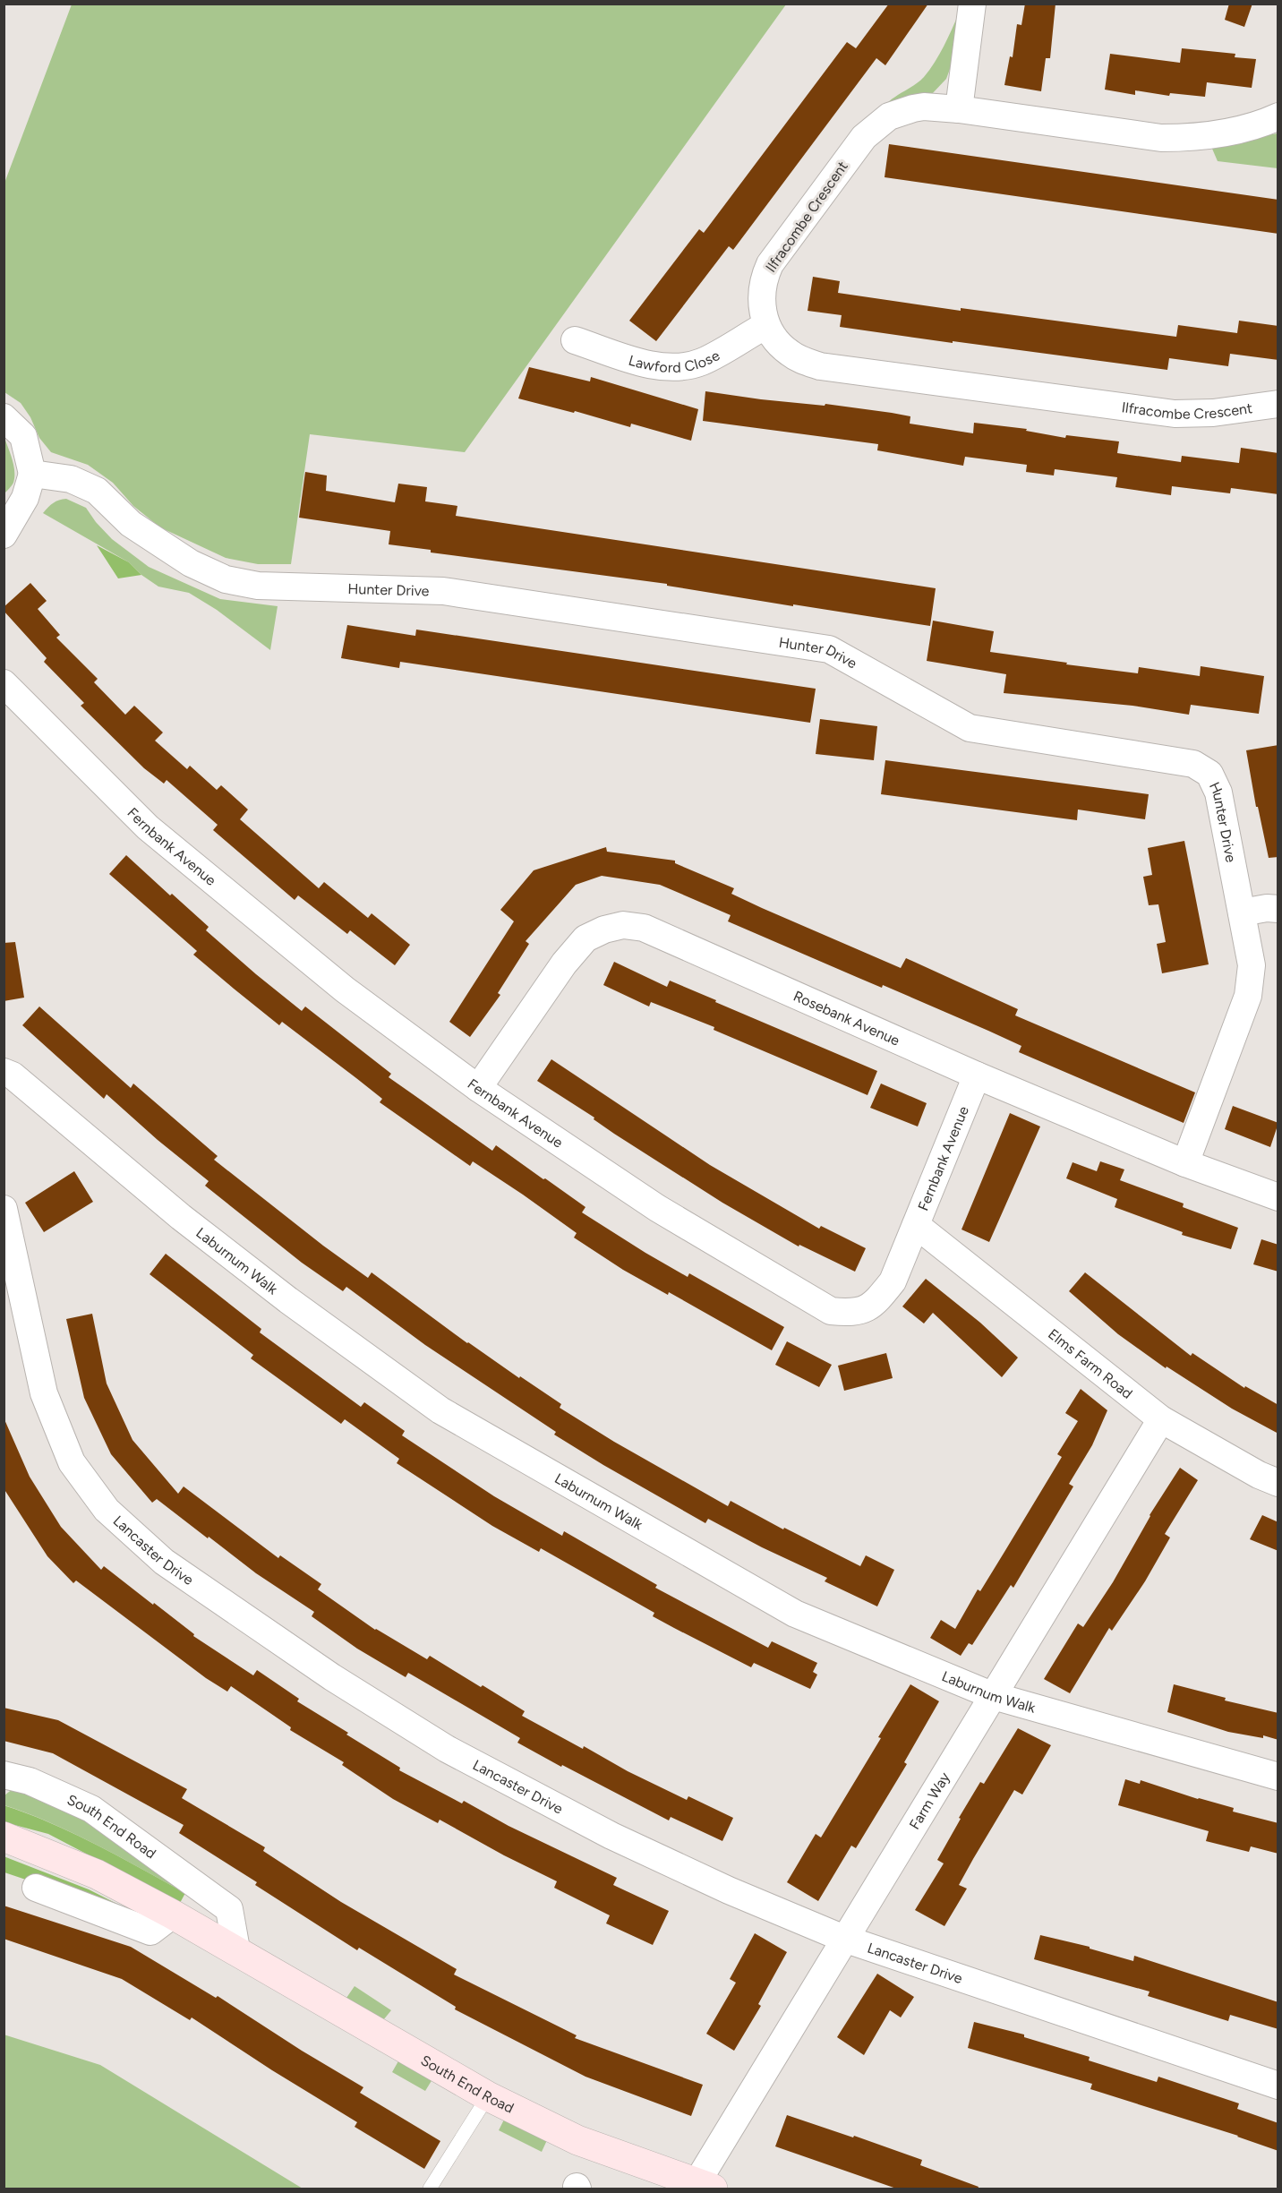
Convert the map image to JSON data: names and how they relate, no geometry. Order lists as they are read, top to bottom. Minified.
{"streets":{"street":["Ilfracombe Crescent","Lawford Close","Hunter Drive","Fernbank Avenue","Rosebank Avenue","Laburnum Walk","Elms Farm Road","Lancaster Drive","Farm Way","South End Road"]},"crossings":[["Ilfracombe Crescent","Lawford Close"],["Hunter Drive","Rosebank Avenue"],["Fernbank Avenue","Rosebank Avenue"],["Fernbank Avenue","Elms Farm Road"],["Laburnum Walk","Farm Way"],["Elms Farm Road","Farm Way"],["Lancaster Drive","Farm Way"],["Farm Way","South End Road"]]}
